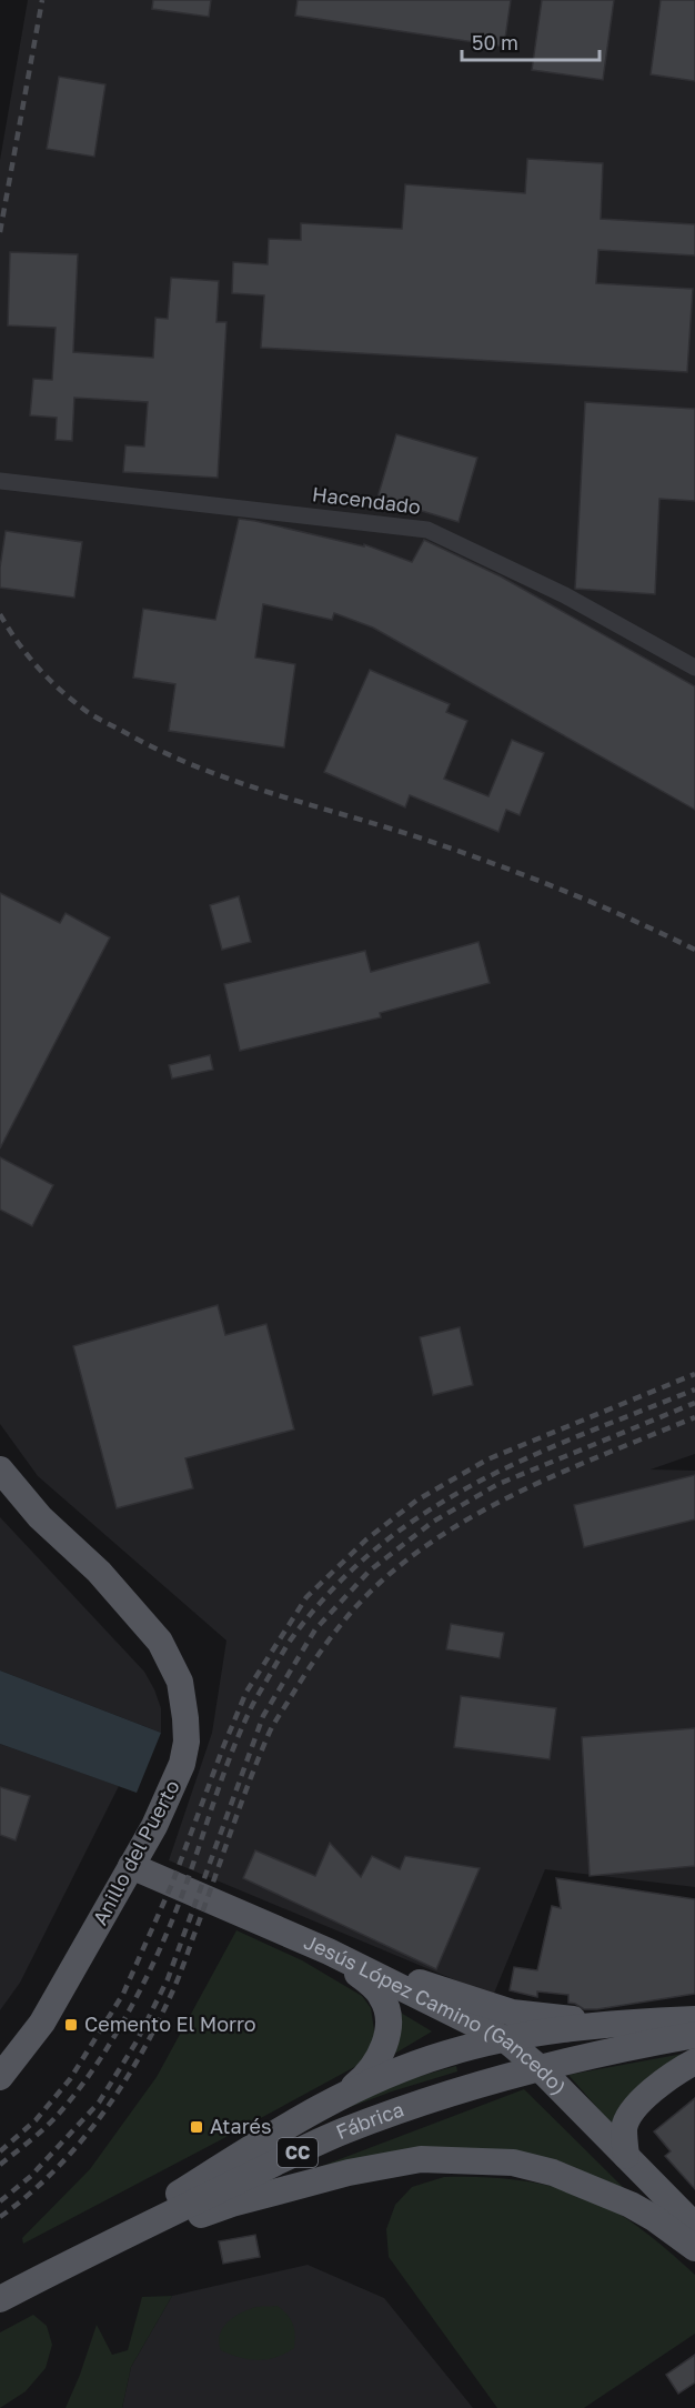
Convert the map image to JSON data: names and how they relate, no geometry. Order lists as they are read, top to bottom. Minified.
{"streets":{"main road":["Anillo del Puerto","Jesús López Camino (Gancedo)","Fábrica","CC"],"street":["Hacendado"]},"crossings":[["Anillo del Puerto","Jesús López Camino (Gancedo)"],["Jesús López Camino (Gancedo)","Fábrica"],["Jesús López Camino (Gancedo)","CC"],["Fábrica","CC"]],"places":{"transit":["Cemento El Morro","Atarés"]},"scale_bar":"50 m"}
